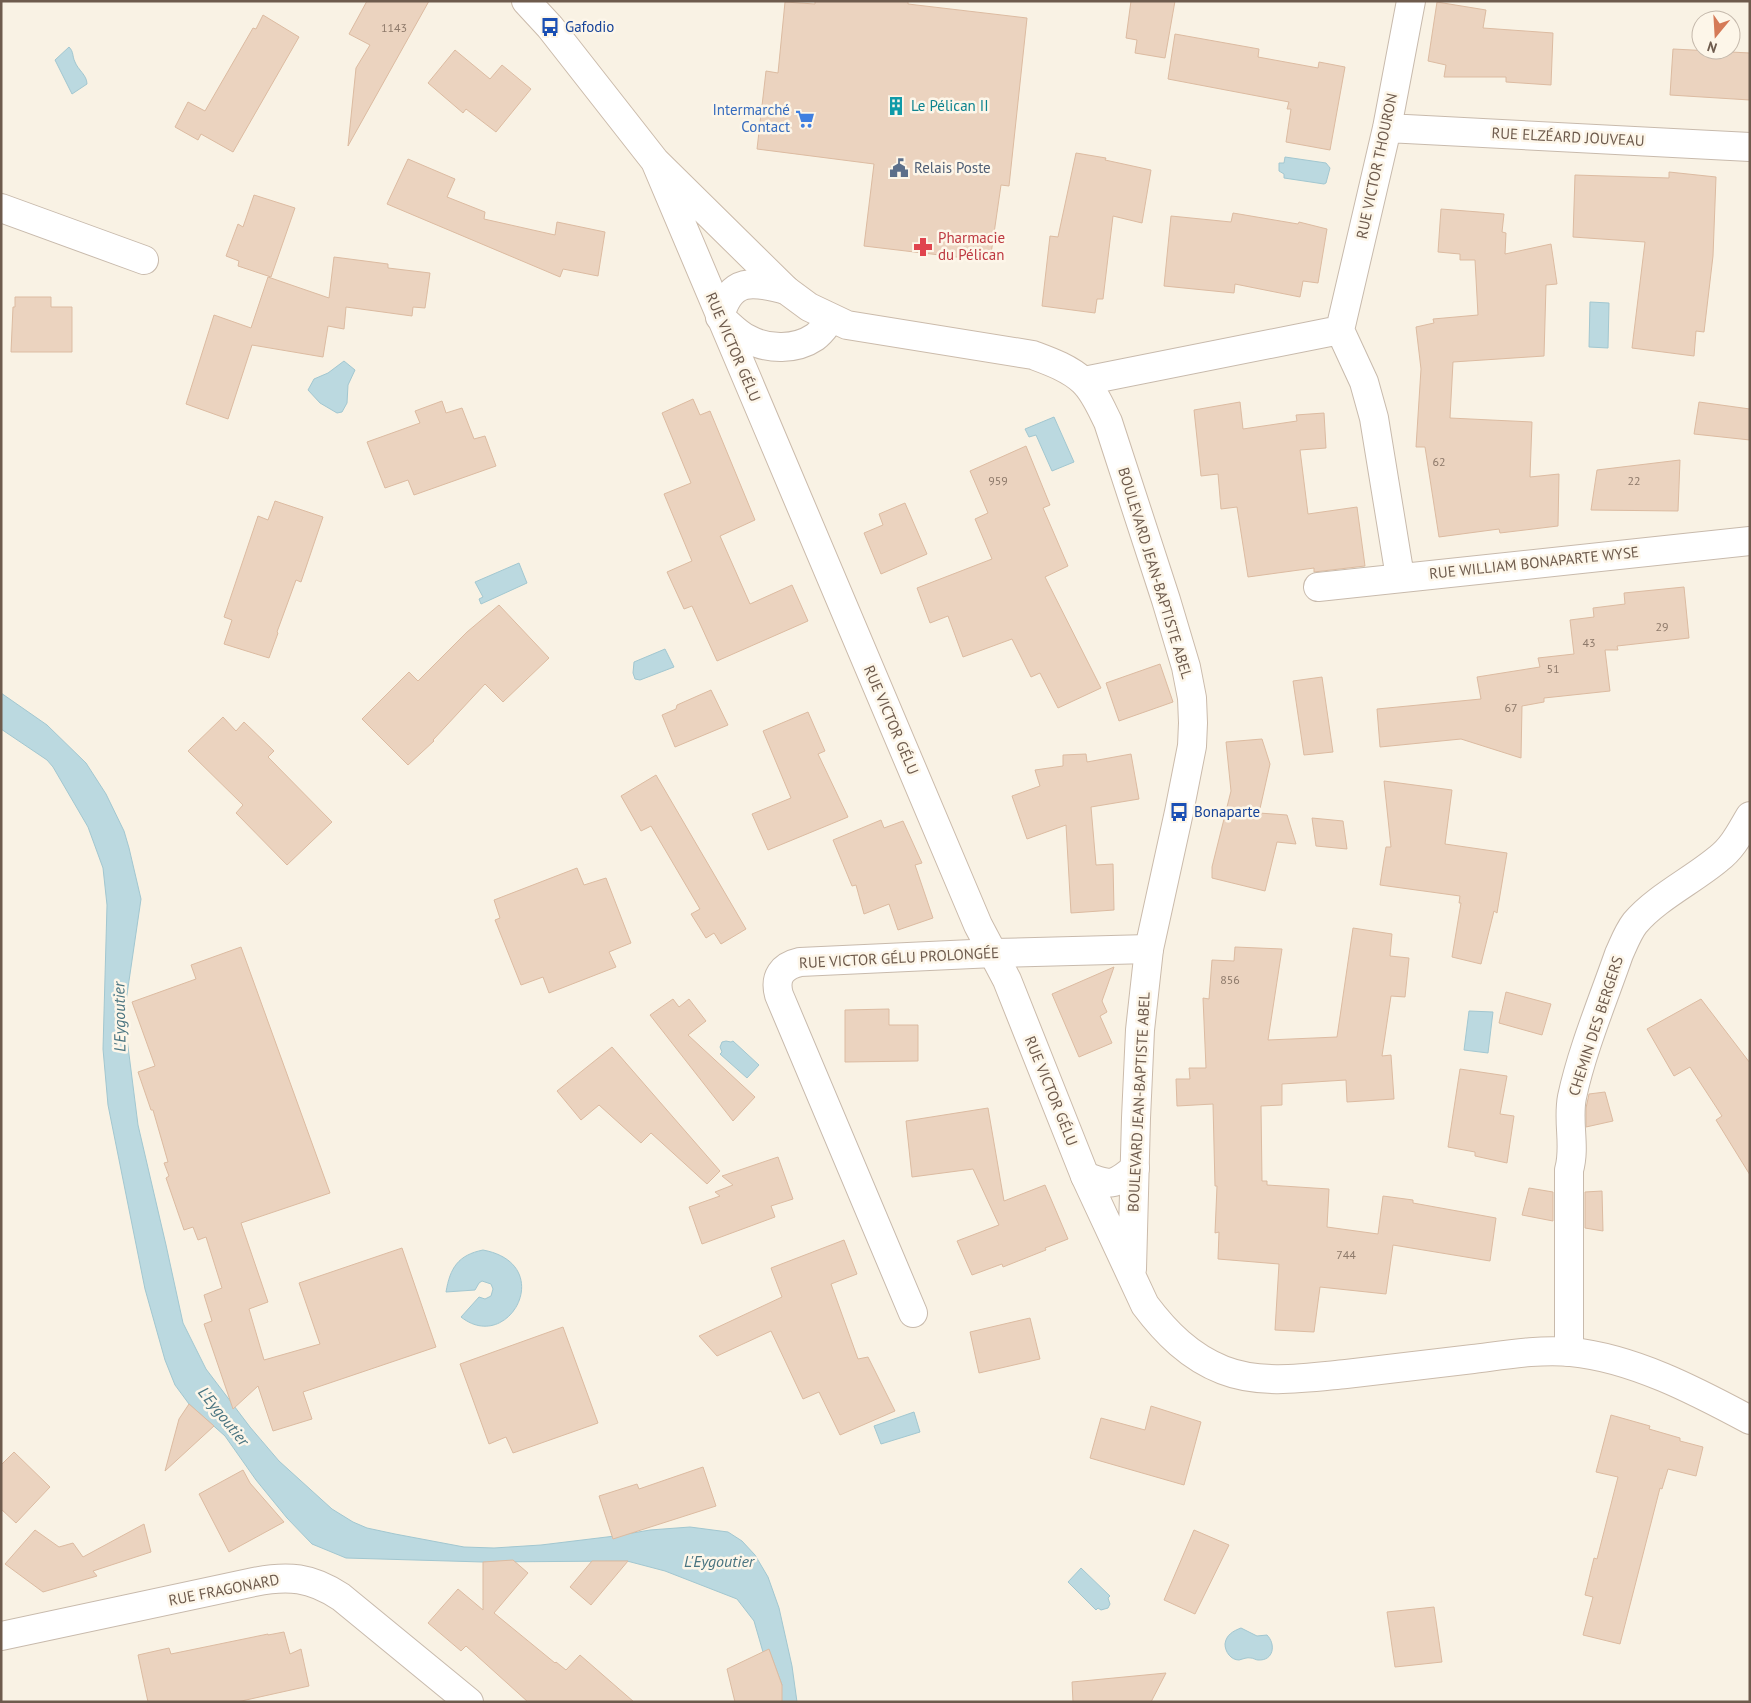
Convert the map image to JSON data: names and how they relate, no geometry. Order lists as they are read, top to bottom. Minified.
{"streets":{"street":["RUE ELZÉARD JOUVEAU","RUE VICTOR THOURON","RUE VICTOR GÉLU","RUE WILLIAM BONAPARTE WYSE","BOULEVARD JEAN-BAPTISTE ABEL","RUE VICTOR GÉLU PROLONGÉE","CHEMIN DES BERGERS","RUE FRAGONARD"]},"crossings":[["RUE ELZÉARD JOUVEAU","RUE VICTOR THOURON"],["RUE VICTOR GÉLU","BOULEVARD JEAN-BAPTISTE ABEL"],["RUE VICTOR GÉLU","RUE VICTOR GÉLU PROLONGÉE"],["BOULEVARD JEAN-BAPTISTE ABEL","RUE VICTOR GÉLU PROLONGÉE"],["BOULEVARD JEAN-BAPTISTE ABEL","CHEMIN DES BERGERS"]],"water":["L'Eygoutier"],"places":{"bus stop":["Gafodio","Bonaparte"],"building":["Le Pélican II"],"supermarket":["Intermarché Contact"],"public building":["Relais Poste"],"pharmacy":["Pharmacie du Pélican"]},"house_numbers":["1143","62","959","22","29","43","51","67","856","744"],"north":"bottom"}
